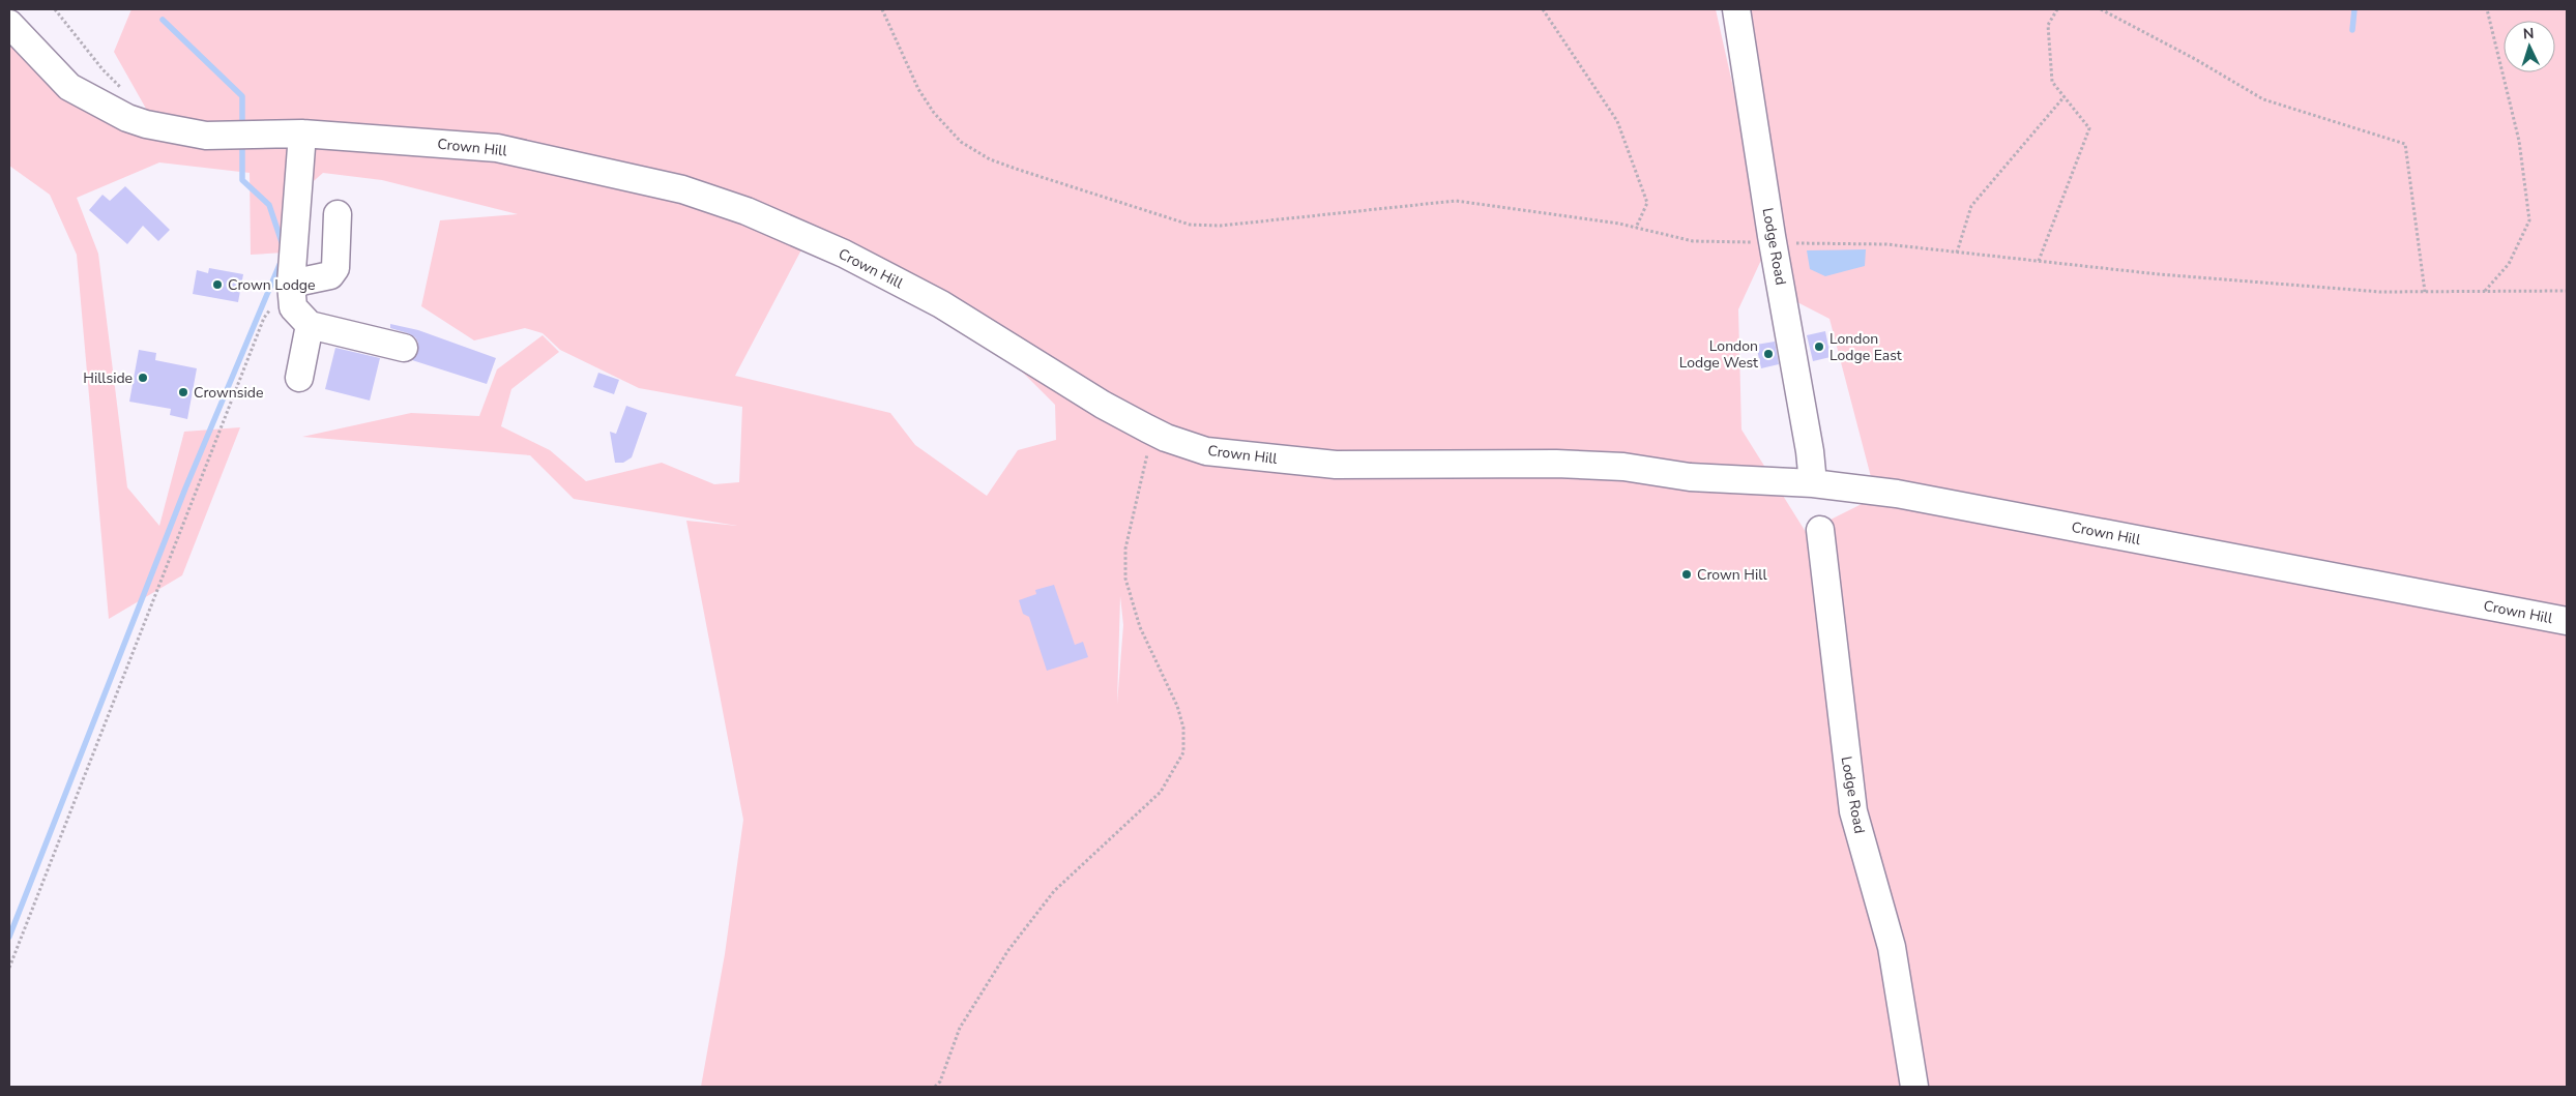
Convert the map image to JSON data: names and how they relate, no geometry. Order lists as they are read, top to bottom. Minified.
{"streets":{"street":["Crown Hill","Lodge Road"]},"crossings":[["Crown Hill","Lodge Road"]],"places":["Crown Lodge","London Lodge East","London Lodge West","Hillside","Crownside","Crown Hill"],"north":"top"}
